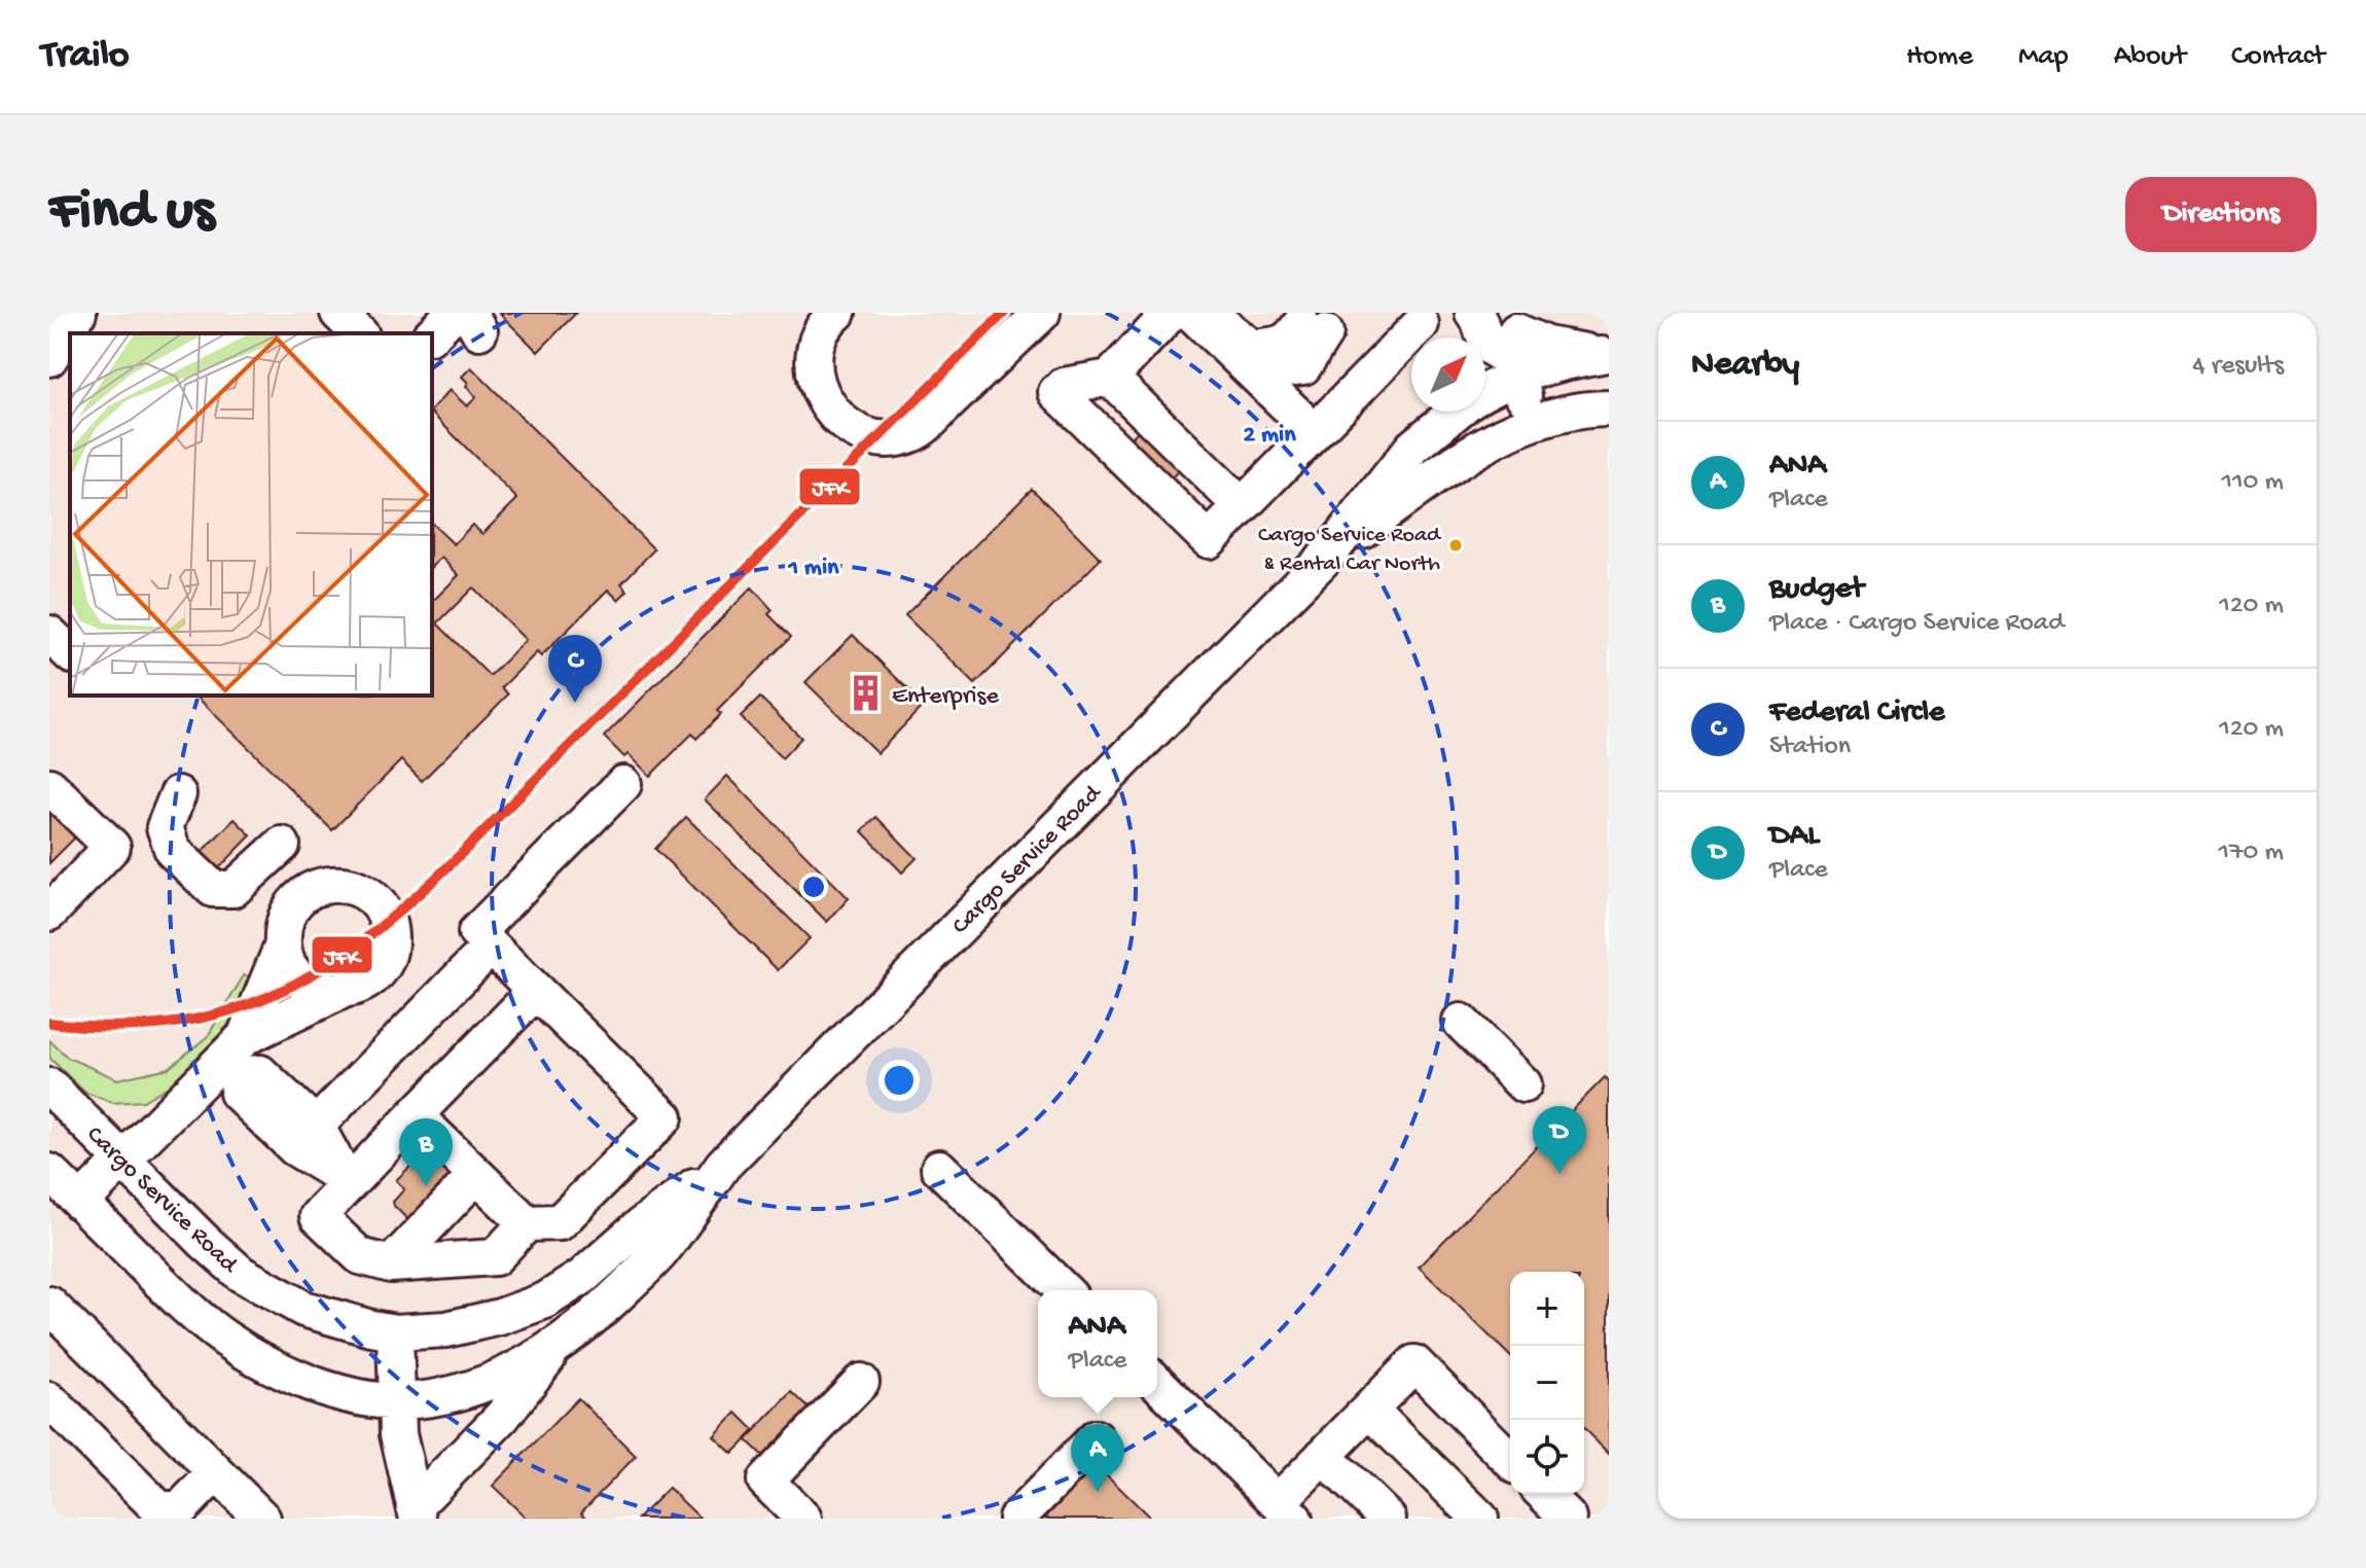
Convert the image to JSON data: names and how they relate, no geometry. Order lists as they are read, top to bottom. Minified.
{"streets":{"street":["Cargo Service Road"]},"places":{"other":["Cargo Service Road & Rental Car North"],"building":["Enterprise"]},"lines":["transit line JFK"],"north":"top right","page":{"header":"Trailo","nav":["Home","Map","About","Contact"],"buttons":"Directions","title":"Find us","heading":["Nearby","4 results"],"list":[{"mark":"A","name":"ANA","note":"Place","value":"110 m"},{"mark":"B","name":"Budget","note":"Place · Cargo Service Road","value":"120 m"},{"mark":"C","name":"Federal Circle","note":"Station","value":"120 m"},{"mark":"D","name":"DAL","note":"Place","value":"170 m"}],"pins":["C","D","B","A"],"map_buttons":["+","−"],"popup":["ANA","Place"]},"rings":["2 min","1 min"]}
